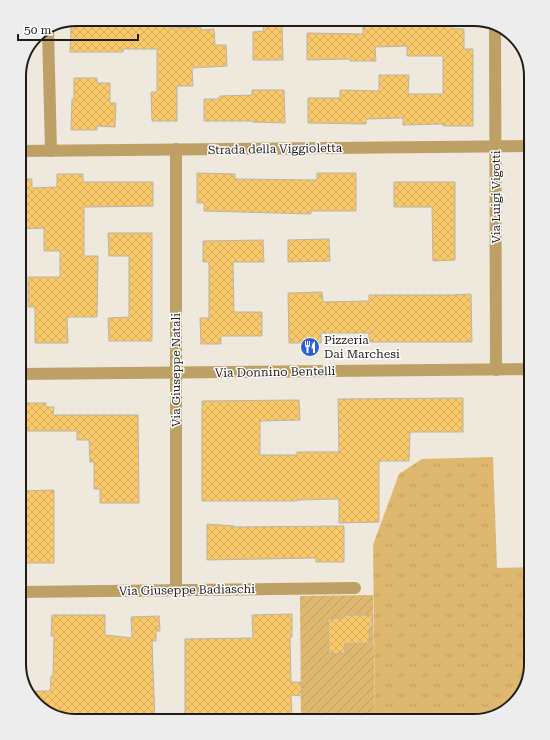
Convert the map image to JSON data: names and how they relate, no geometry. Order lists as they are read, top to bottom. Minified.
{"streets":{"street":["Strada della Viggioletta","Via Luigi Vigotti","Via Giuseppe Natali","Via Donnino Bentelli","Via Giuseppe Badiaschi"]},"crossings":[["Strada della Viggioletta","Via Luigi Vigotti"],["Strada della Viggioletta","Via Giuseppe Natali"],["Via Luigi Vigotti","Via Donnino Bentelli"],["Via Giuseppe Natali","Via Donnino Bentelli"],["Via Giuseppe Natali","Via Giuseppe Badiaschi"]],"places":{"restaurant":["Pizzeria Dai Marchesi"]},"scale_bar":"50 m"}
